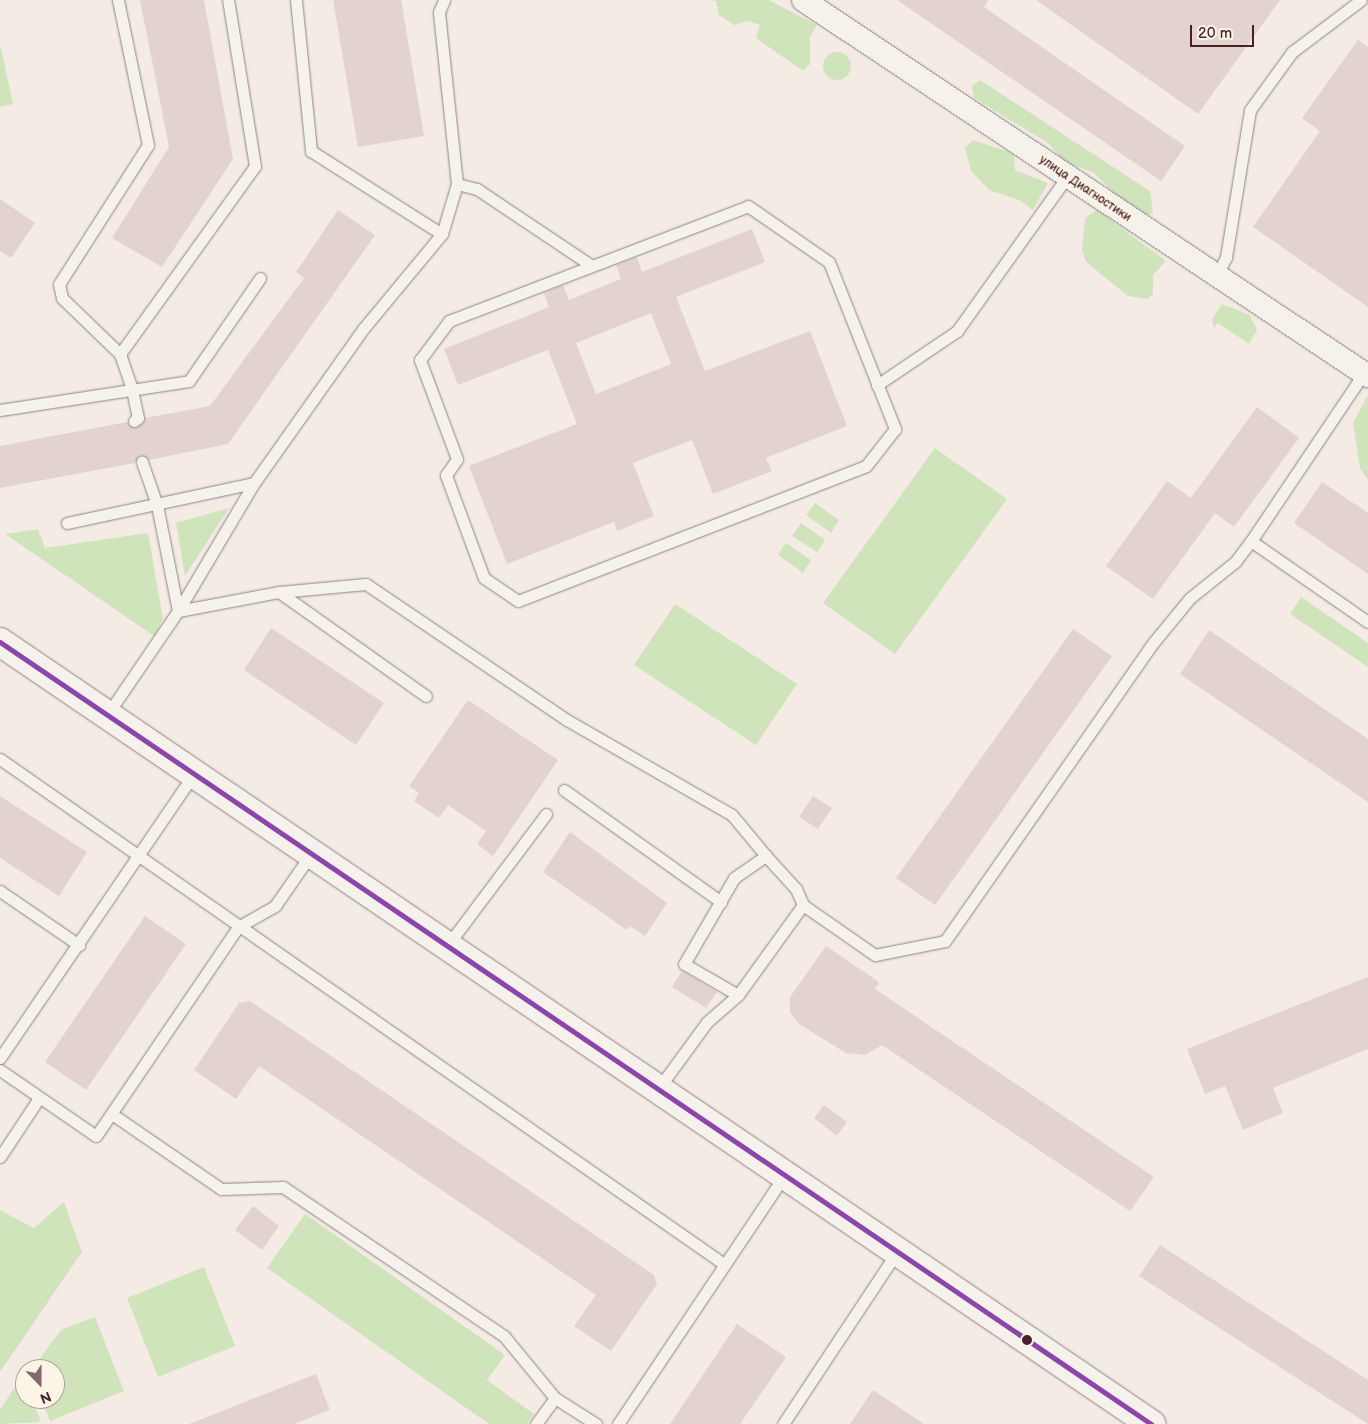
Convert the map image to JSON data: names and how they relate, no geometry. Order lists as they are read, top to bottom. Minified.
{"streets":{"street":["улица Диагностики"]},"scale_bar":"20 m","north":"bottom"}
